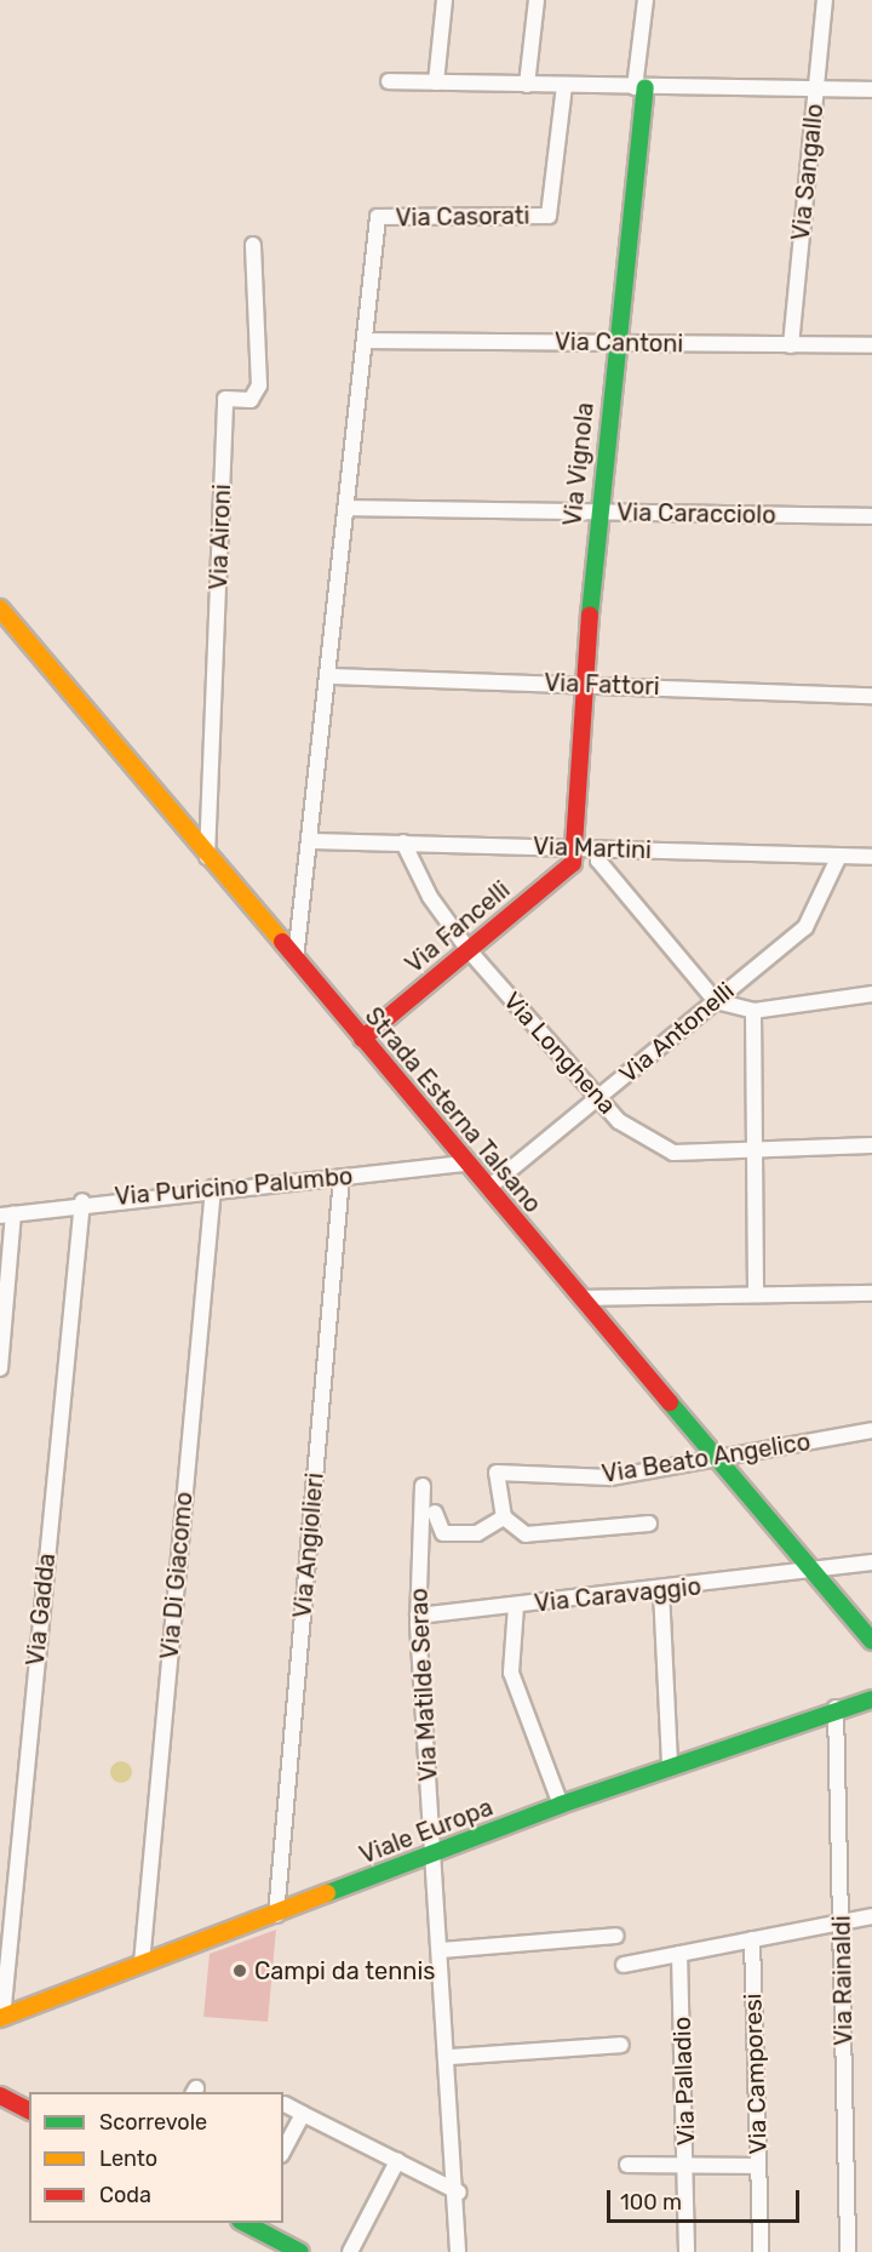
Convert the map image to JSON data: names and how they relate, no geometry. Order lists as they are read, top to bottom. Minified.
{"streets":{"street":["Via Sangallo","Via Casorati","Via Cantoni","Via Vignola","Via Caracciolo","Via Aironi","Via Fattori","Via Martini","Via Fancelli","Via Antonelli","Via Longhena","Strada Esterna Talsano","Via Puricino Palumbo","Via Beato Angelico","Via Angiolieri","Via Di Giacomo","Via Caravaggio","Via Gadda","Via Matilde Serao","Viale Europa","Via Rainaldi","Via Camporesi","Via Palladio"]},"crossings":[["Via Sangallo","Via Cantoni"],["Via Casorati","Via Cantoni"],["Via Cantoni","Via Vignola"],["Via Vignola","Via Caracciolo"],["Via Vignola","Via Fattori"],["Via Vignola","Via Martini"],["Via Vignola","Via Fancelli"],["Via Aironi","Strada Esterna Talsano"],["Via Martini","Via Fancelli"],["Via Martini","Via Antonelli"],["Via Martini","Via Longhena"],["Via Fancelli","Via Longhena"],["Via Fancelli","Strada Esterna Talsano"],["Via Antonelli","Via Longhena"],["Via Antonelli","Strada Esterna Talsano"],["Strada Esterna Talsano","Via Puricino Palumbo"],["Strada Esterna Talsano","Via Beato Angelico"],["Strada Esterna Talsano","Via Caravaggio"],["Via Puricino Palumbo","Via Angiolieri"],["Via Puricino Palumbo","Via Di Giacomo"],["Via Puricino Palumbo","Via Gadda"],["Via Angiolieri","Viale Europa"],["Via Di Giacomo","Viale Europa"],["Via Caravaggio","Via Matilde Serao"],["Via Gadda","Viale Europa"],["Via Matilde Serao","Viale Europa"],["Viale Europa","Via Rainaldi"]],"places":["Campi da tennis"],"legend":["Scorrevole","Lento","Coda"],"scale_bar":"100 m"}
